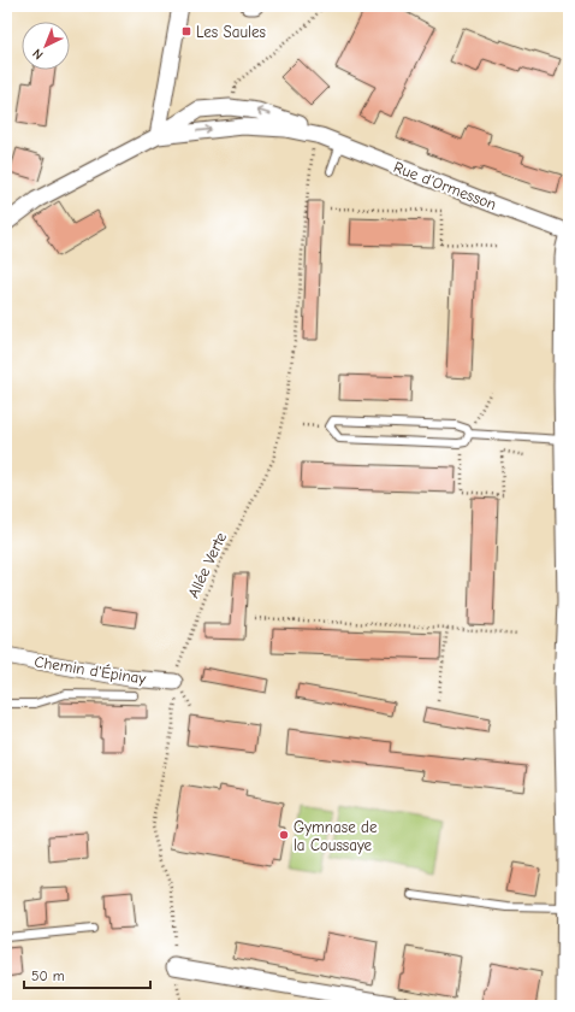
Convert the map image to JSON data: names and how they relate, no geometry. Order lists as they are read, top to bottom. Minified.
{"streets":{"street":["Rue d'Ormesson","Chemin d'Épinay"],"path":["Allée Verte"]},"crossings":[["Rue d'Ormesson","Allée Verte"],["Allée Verte","Chemin d'Épinay"]],"places":{"transit":["Les Saules"],"other":["Gymnase de la Coussaye"]},"scale_bar":"50 m","north":"bottom left"}
